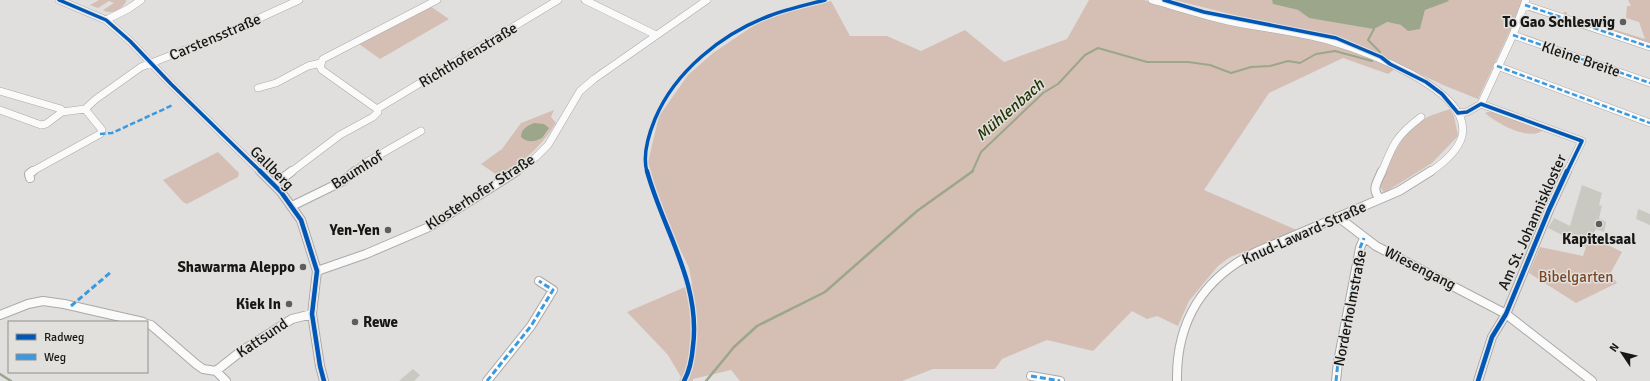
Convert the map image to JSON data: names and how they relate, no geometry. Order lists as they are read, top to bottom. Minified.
{"streets":{"street":["Carstensstraße","Richthofenstraße","Kleine Breite","Gallberg","Baumhof","Klosterhofer Straße","Am St. Johanniskloster","Knud-Laward-Straße","Wiesengang","Norderholmstraße","Kattsund"]},"crossings":[["Carstensstraße","Gallberg"],["Richthofenstraße","Gallberg"],["Gallberg","Baumhof"],["Gallberg","Klosterhofer Straße"],["Gallberg","Kattsund"],["Am St. Johanniskloster","Wiesengang"],["Knud-Laward-Straße","Wiesengang"],["Wiesengang","Norderholmstraße"]],"water":["Mühlenbach"],"parks":["Bibelgarten"],"places":["To Gao Schleswig","Kapitelsaal","Yen-Yen","Shawarma Aleppo","Kiek In","Rewe"],"legend":["Radweg","Weg"],"north":"top left"}
